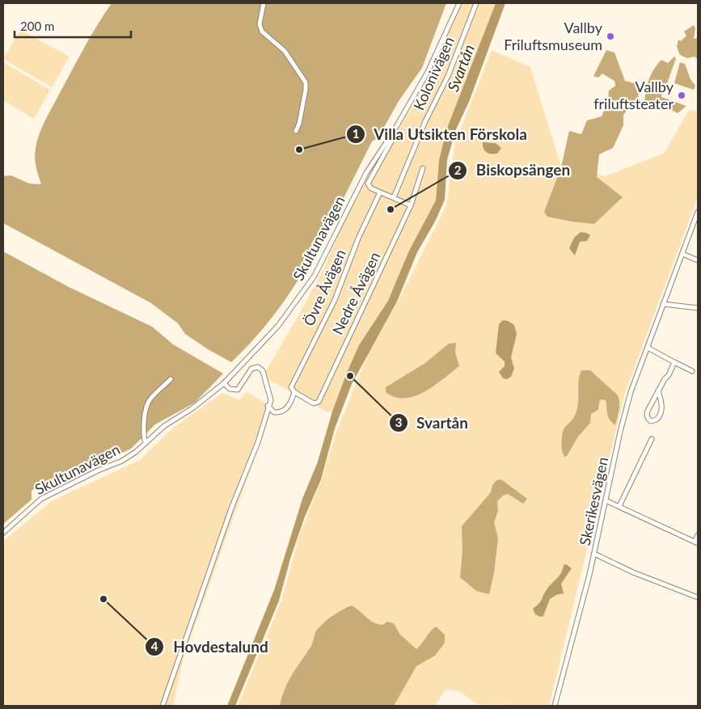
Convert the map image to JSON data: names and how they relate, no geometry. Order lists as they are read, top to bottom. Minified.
{"streets":{"street":["Kolonivägen","Skultunavägen","Övre Åvägen","Nedre Åvägen","Skerikesvägen"]},"crossings":[["Övre Åvägen","Nedre Åvägen"]],"water":["Svartån"],"places":["Vallby Friluftsmuseum","Vallby friluftsteater","Villa Utsikten Förskola","Biskopsängen","Svartån","Hovdestalund"],"scale_bar":"200 m"}
